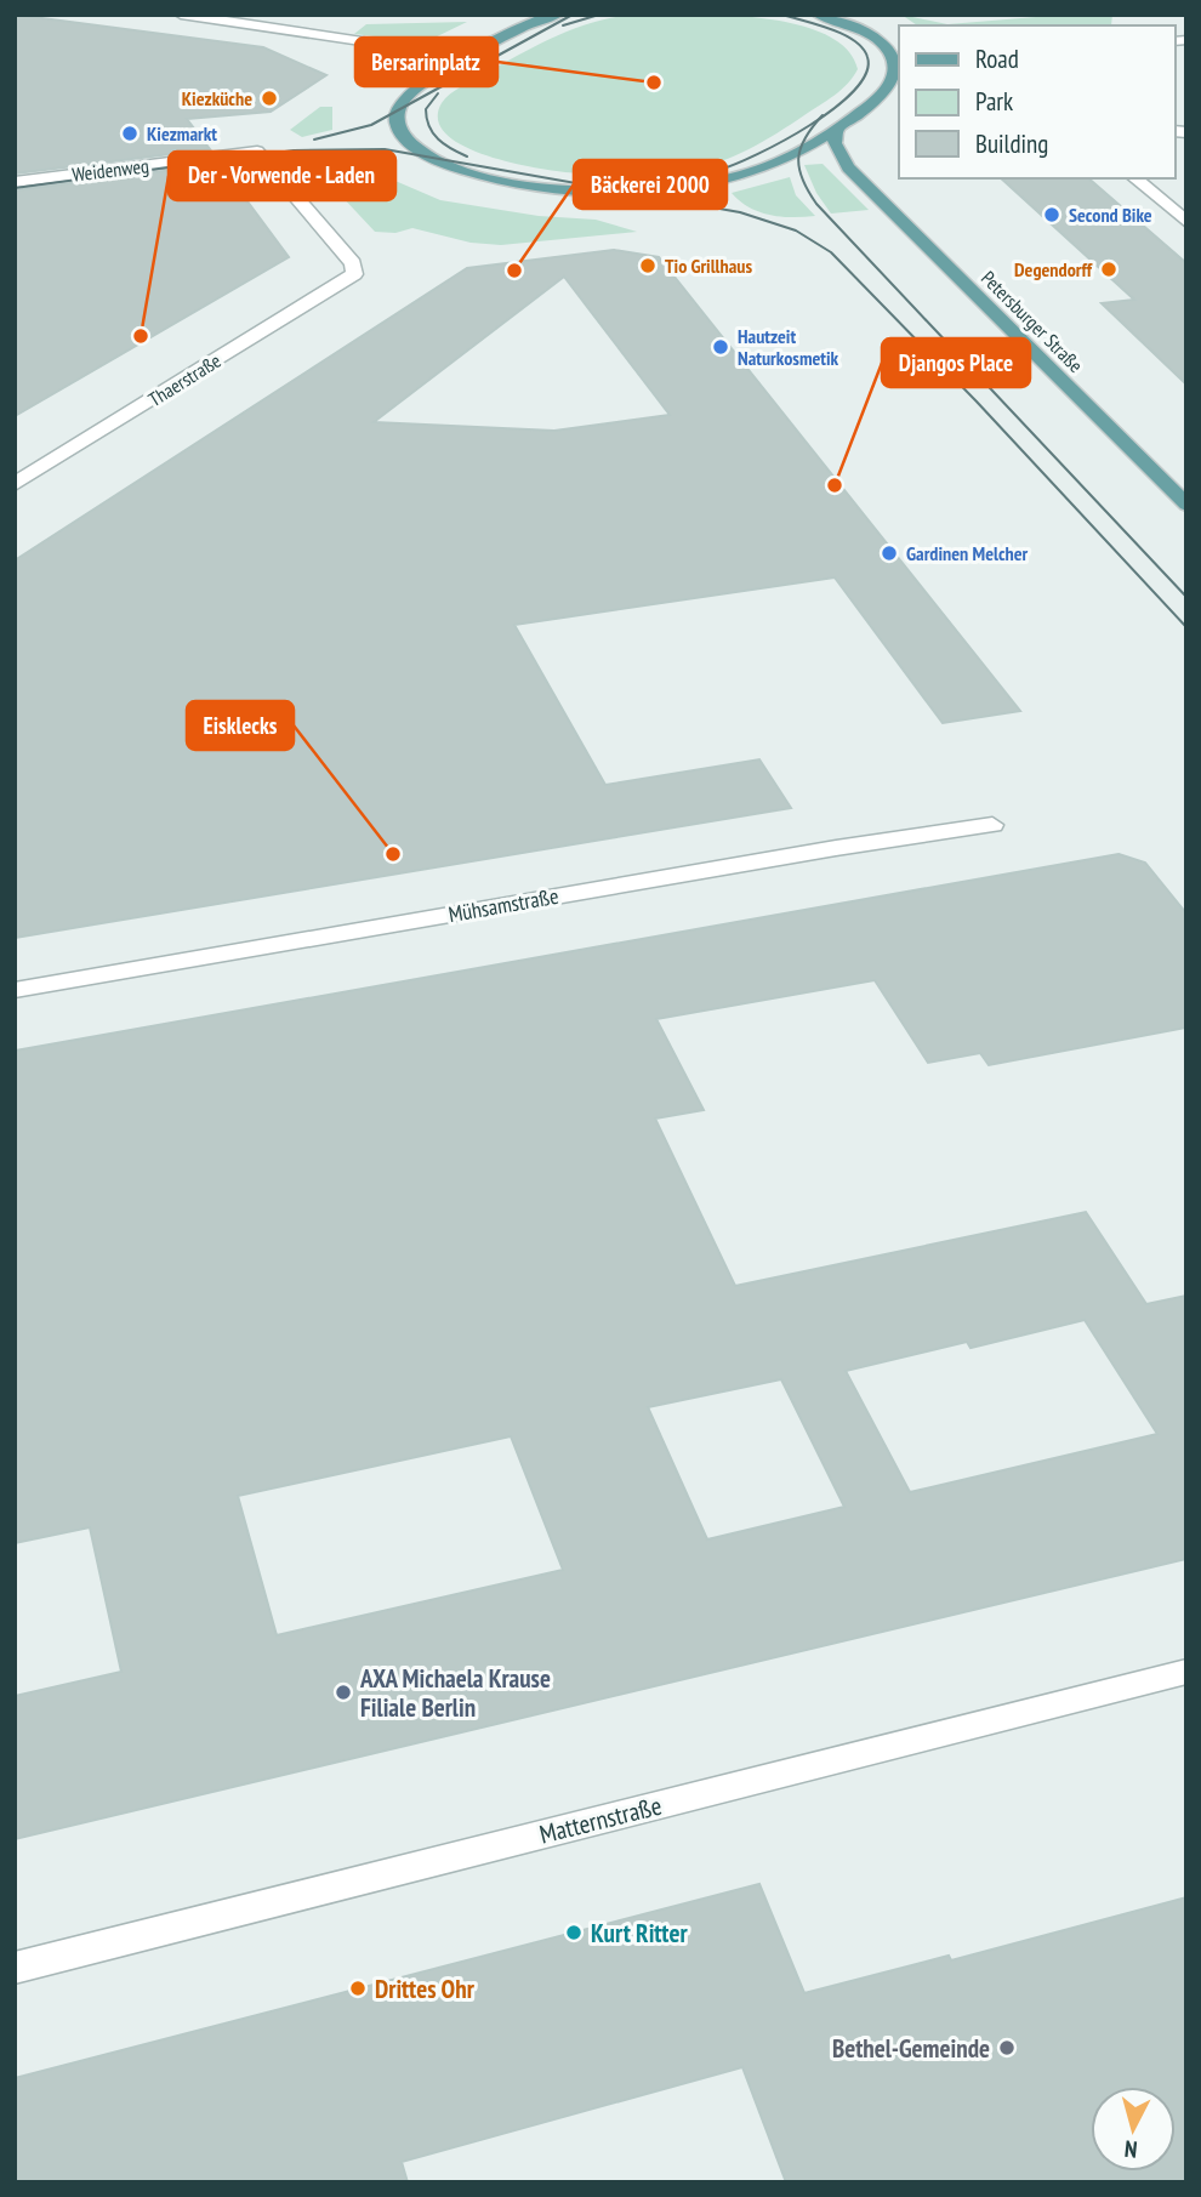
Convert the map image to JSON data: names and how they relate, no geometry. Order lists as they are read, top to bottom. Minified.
{"streets":{"main road":["Petersburger Straße"],"street":["Weidenweg","Thaerstraße","Mühsamstraße","Matternstraße"]},"crossings":[["Weidenweg","Thaerstraße"]],"places":["Bersarinplatz","Kiezküche","Kiezmarkt","Second Bike","Tio Grillhaus","Degendorff","Bäckerei 2000","Der - Vorwende - Laden","Hautzeit Naturkosmetik","Djangos Place","Gardinen Melcher","Eisklecks","AXA Michaela Krause Filiale Berlin","Kurt Ritter","Drittes Ohr","Bethel-Gemeinde"],"legend":["Road","Park","Building"],"north":"bottom"}
